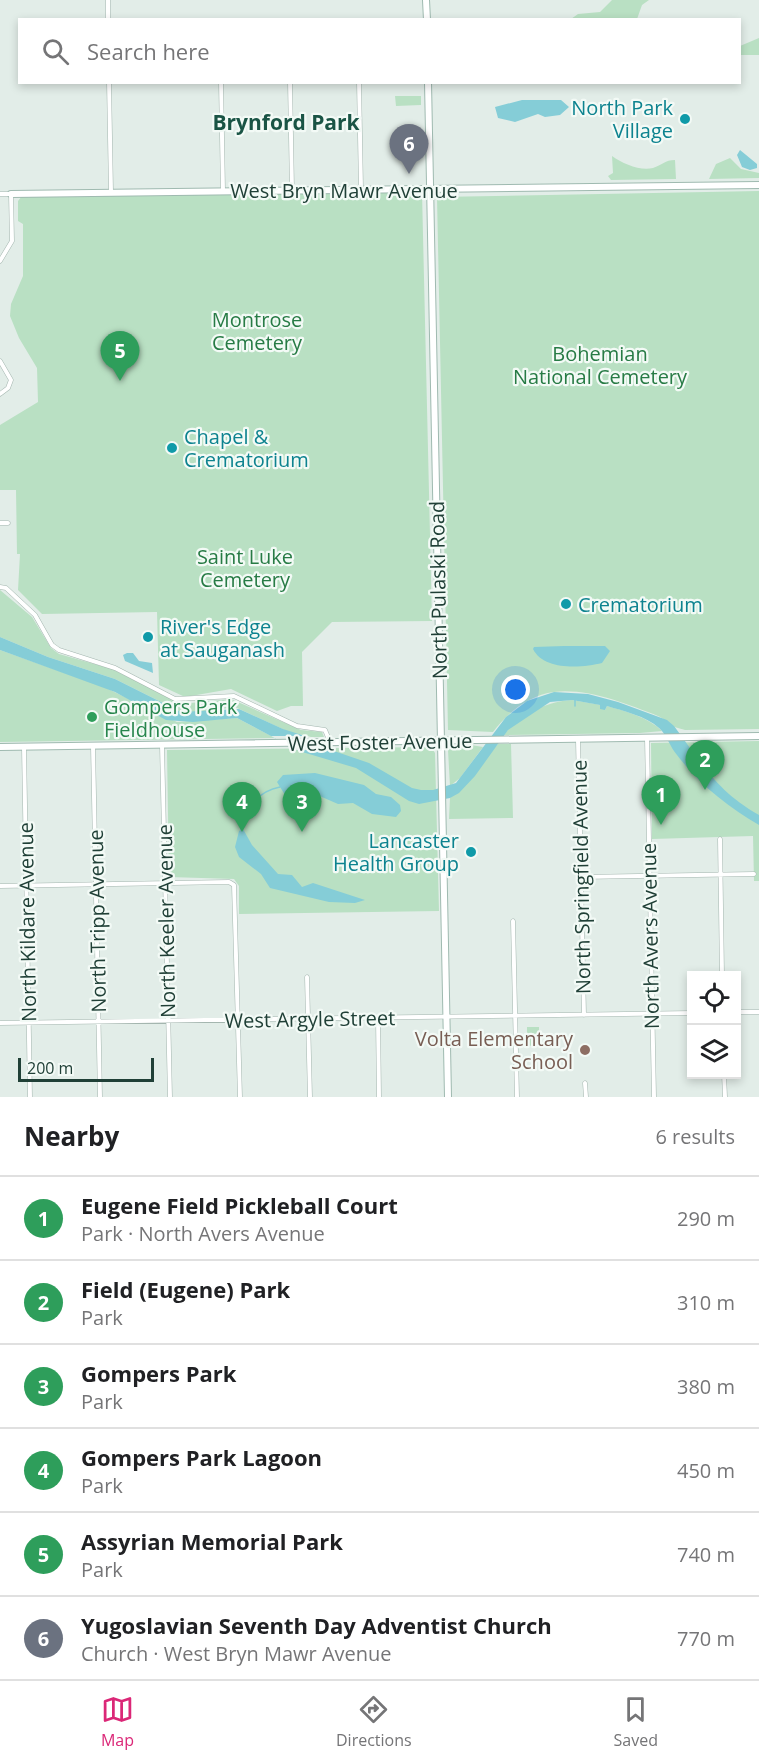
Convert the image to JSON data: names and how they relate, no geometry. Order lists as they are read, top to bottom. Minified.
{"streets":{"main road":["West Bryn Mawr Avenue","North Pulaski Road","West Foster Avenue"],"street":["North Springfield Avenue","North Tripp Avenue","North Keeler Avenue","North Kildare Avenue","North Avers Avenue","West Argyle Street"]},"crossings":[["West Bryn Mawr Avenue","North Pulaski Road"],["North Pulaski Road","West Foster Avenue"],["North Pulaski Road","West Argyle Street"],["West Foster Avenue","North Springfield Avenue"],["West Foster Avenue","North Tripp Avenue"],["West Foster Avenue","North Keeler Avenue"],["West Foster Avenue","North Kildare Avenue"],["West Foster Avenue","North Avers Avenue"],["North Springfield Avenue","West Argyle Street"],["North Tripp Avenue","West Argyle Street"],["North Keeler Avenue","West Argyle Street"],["North Kildare Avenue","West Argyle Street"],["North Avers Avenue","West Argyle Street"]],"districts":["Brynford Park"],"parks":["Montrose Cemetery","Bohemian National Cemetery","Saint Luke Cemetery"],"places":["North Park Village","Chapel & Crematorium","Crematorium","River's Edge at Sauganash","Gompers Park Fieldhouse","Lancaster Health Group","Volta Elementary School"],"scale_bar":"200 m","page":{"search":"Search here","pins":["6","5","2","1","3","4"],"scale":"200 m","heading":["Nearby","6 results"],"list":[{"mark":"1","name":"Eugene Field Pickleball Court","note":"Park · North Avers Avenue","value":"290 m"},{"mark":"2","name":"Field (Eugene) Park","note":"Park","value":"310 m"},{"mark":"3","name":"Gompers Park","note":"Park","value":"380 m"},{"mark":"4","name":"Gompers Park Lagoon","note":"Park","value":"450 m"},{"mark":"5","name":"Assyrian Memorial Park","note":"Park","value":"740 m"},{"mark":"6","name":"Yugoslavian Seventh Day Adventist Church","note":"Church · West Bryn Mawr Avenue","value":"770 m"}],"nav":["Map","Directions","Saved"]}}
